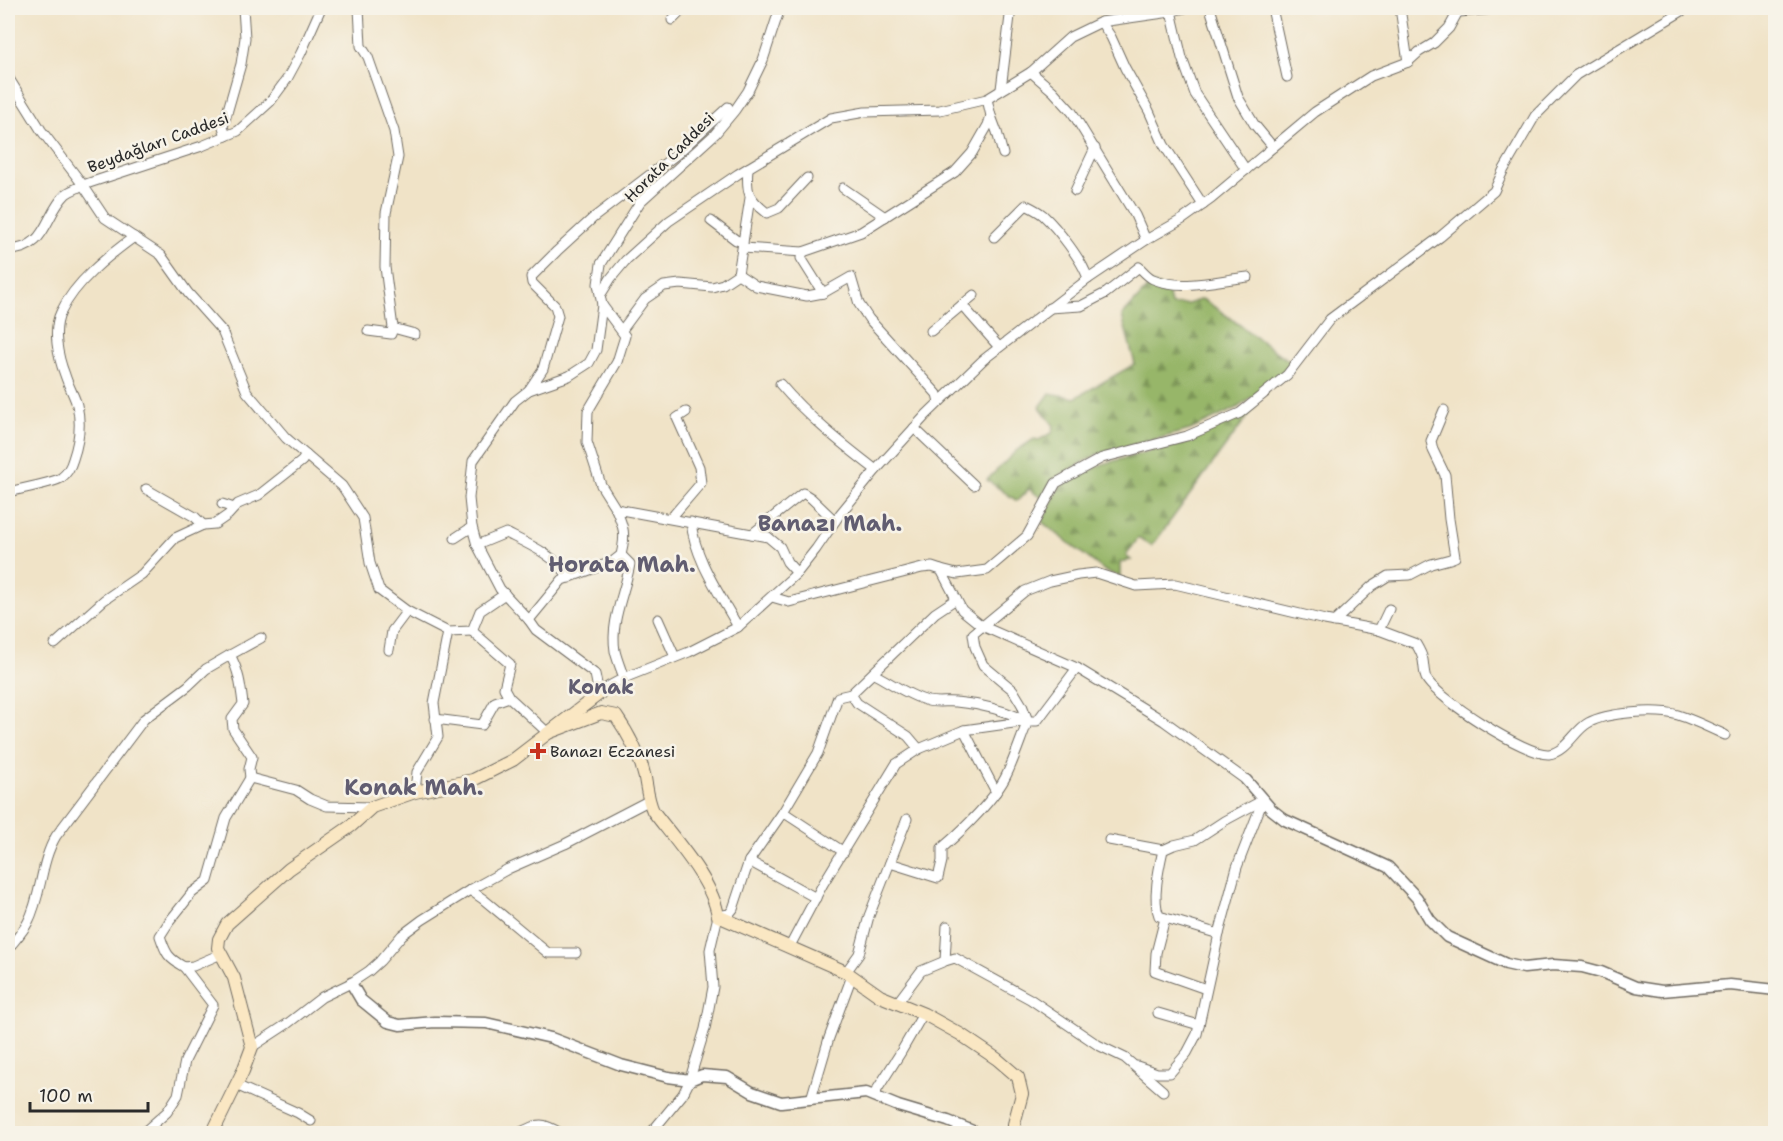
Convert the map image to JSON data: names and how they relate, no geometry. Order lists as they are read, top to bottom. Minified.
{"streets":{"street":["Beydağları Caddesi","Horata Caddesi"]},"districts":["Banazı Mah.","Horata Mah.","Konak","Konak Mah."],"places":{"health":["Banazı Eczanesi"]},"scale_bar":"100 m"}
